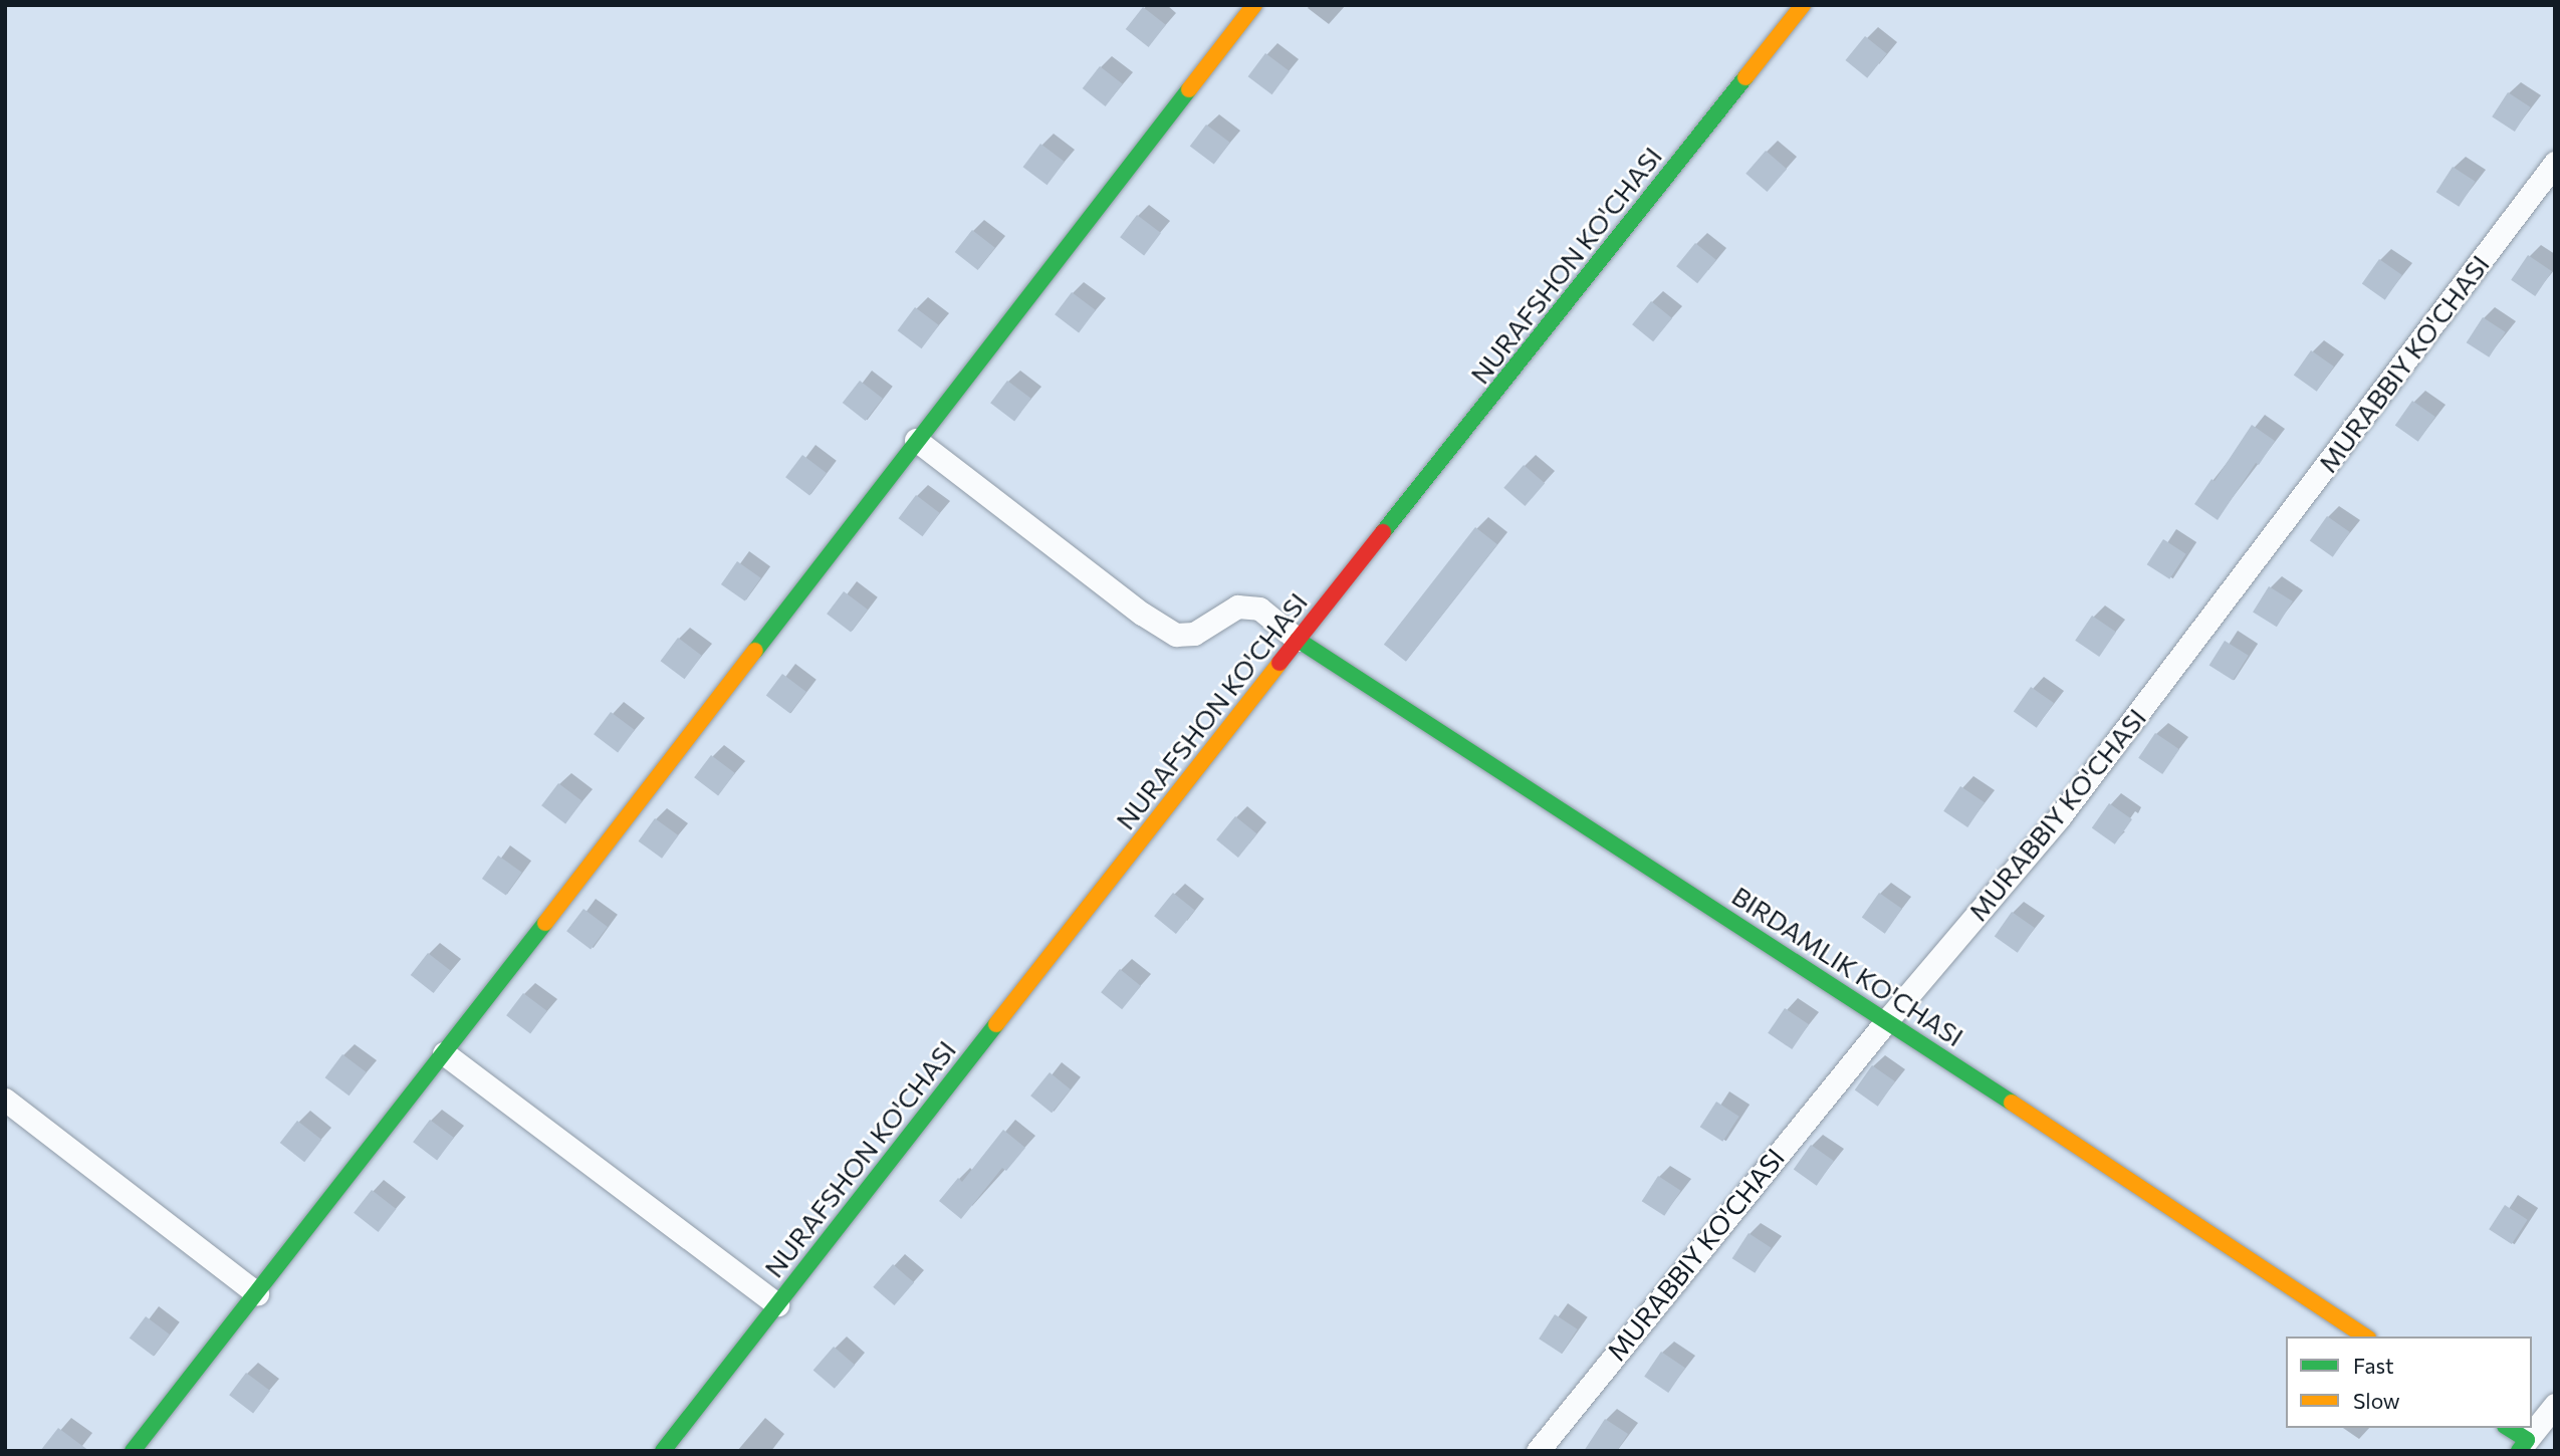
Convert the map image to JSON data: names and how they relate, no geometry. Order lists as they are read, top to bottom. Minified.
{"streets":{"street":["NURAFSHON KO'CHASI","MURABBIY KO'CHASI","BIRDAMLIK KO'CHASI"]},"crossings":[["NURAFSHON KO'CHASI","BIRDAMLIK KO'CHASI"],["MURABBIY KO'CHASI","BIRDAMLIK KO'CHASI"]],"legend":["Fast","Slow"]}
